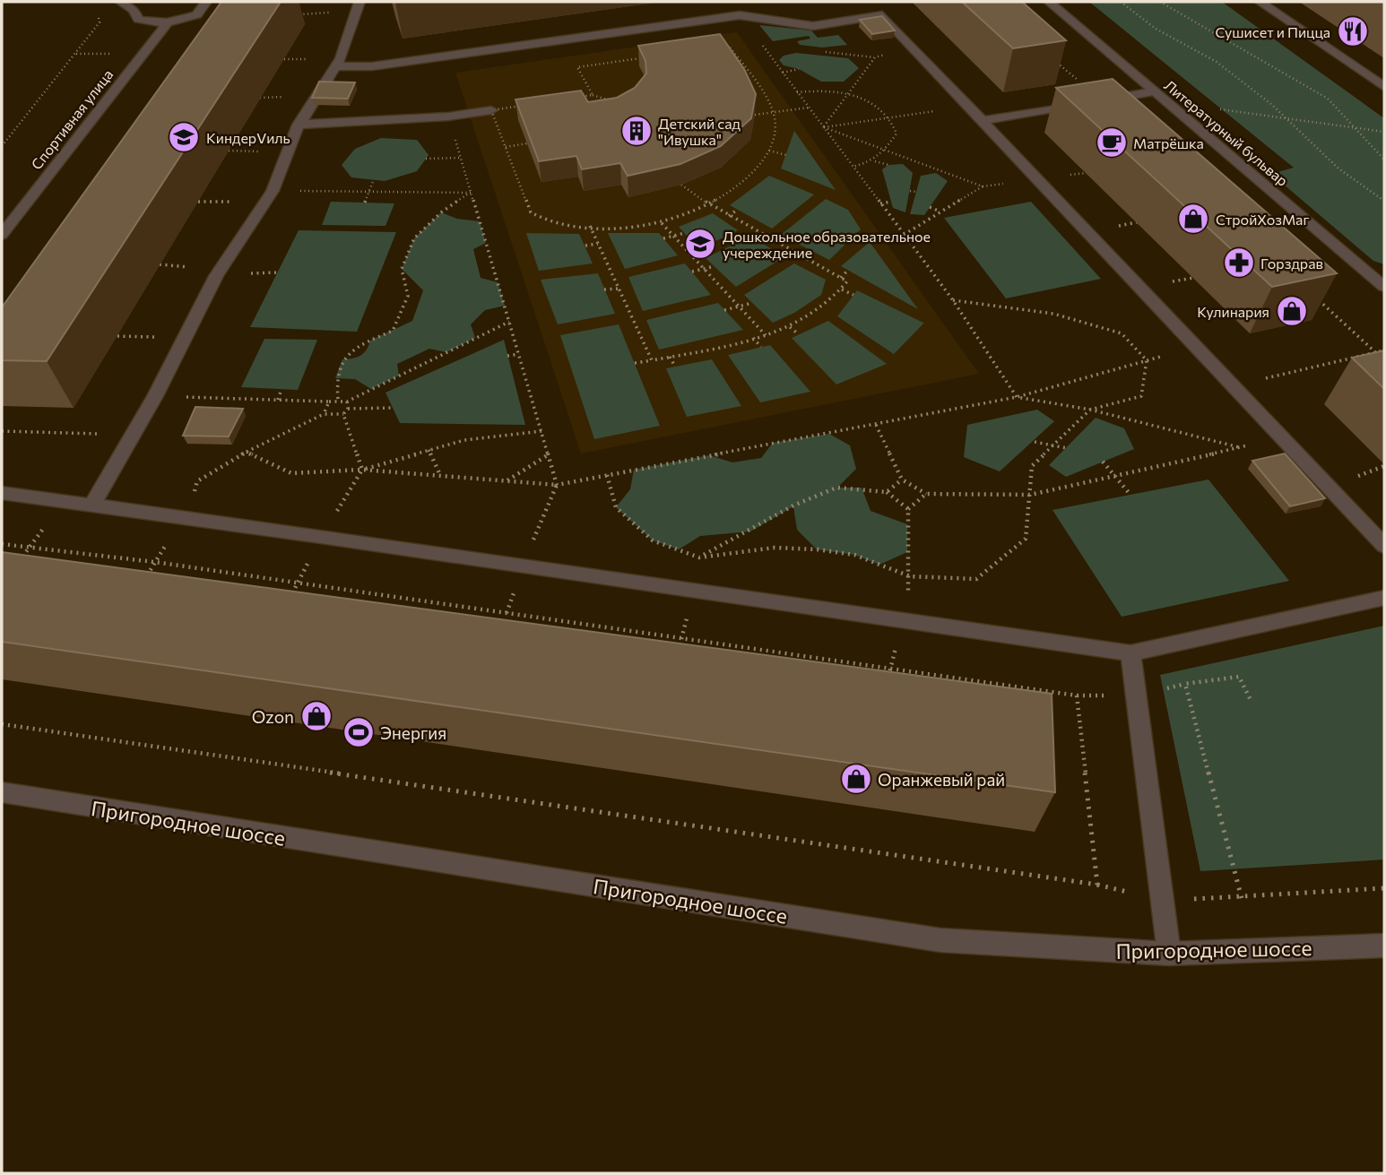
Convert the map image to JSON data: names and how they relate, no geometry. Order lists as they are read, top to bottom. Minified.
{"streets":{"street":["Спортивная улица","Литературный бульвар","Пригородное шоссе"]},"places":{"restaurant":["Сушисет и Пицца"],"building":["Детский сад \"Ивушка\""],"school or university":["КиндерVиль","Дошкольное образовательное учереждение"],"cafe":["Матрёшка"],"shop":["СтройХозМаг","Кулинария","Ozon","Оранжевый рай"],"pharmacy":["Горздрав"],"sports":["Энергия"]}}
